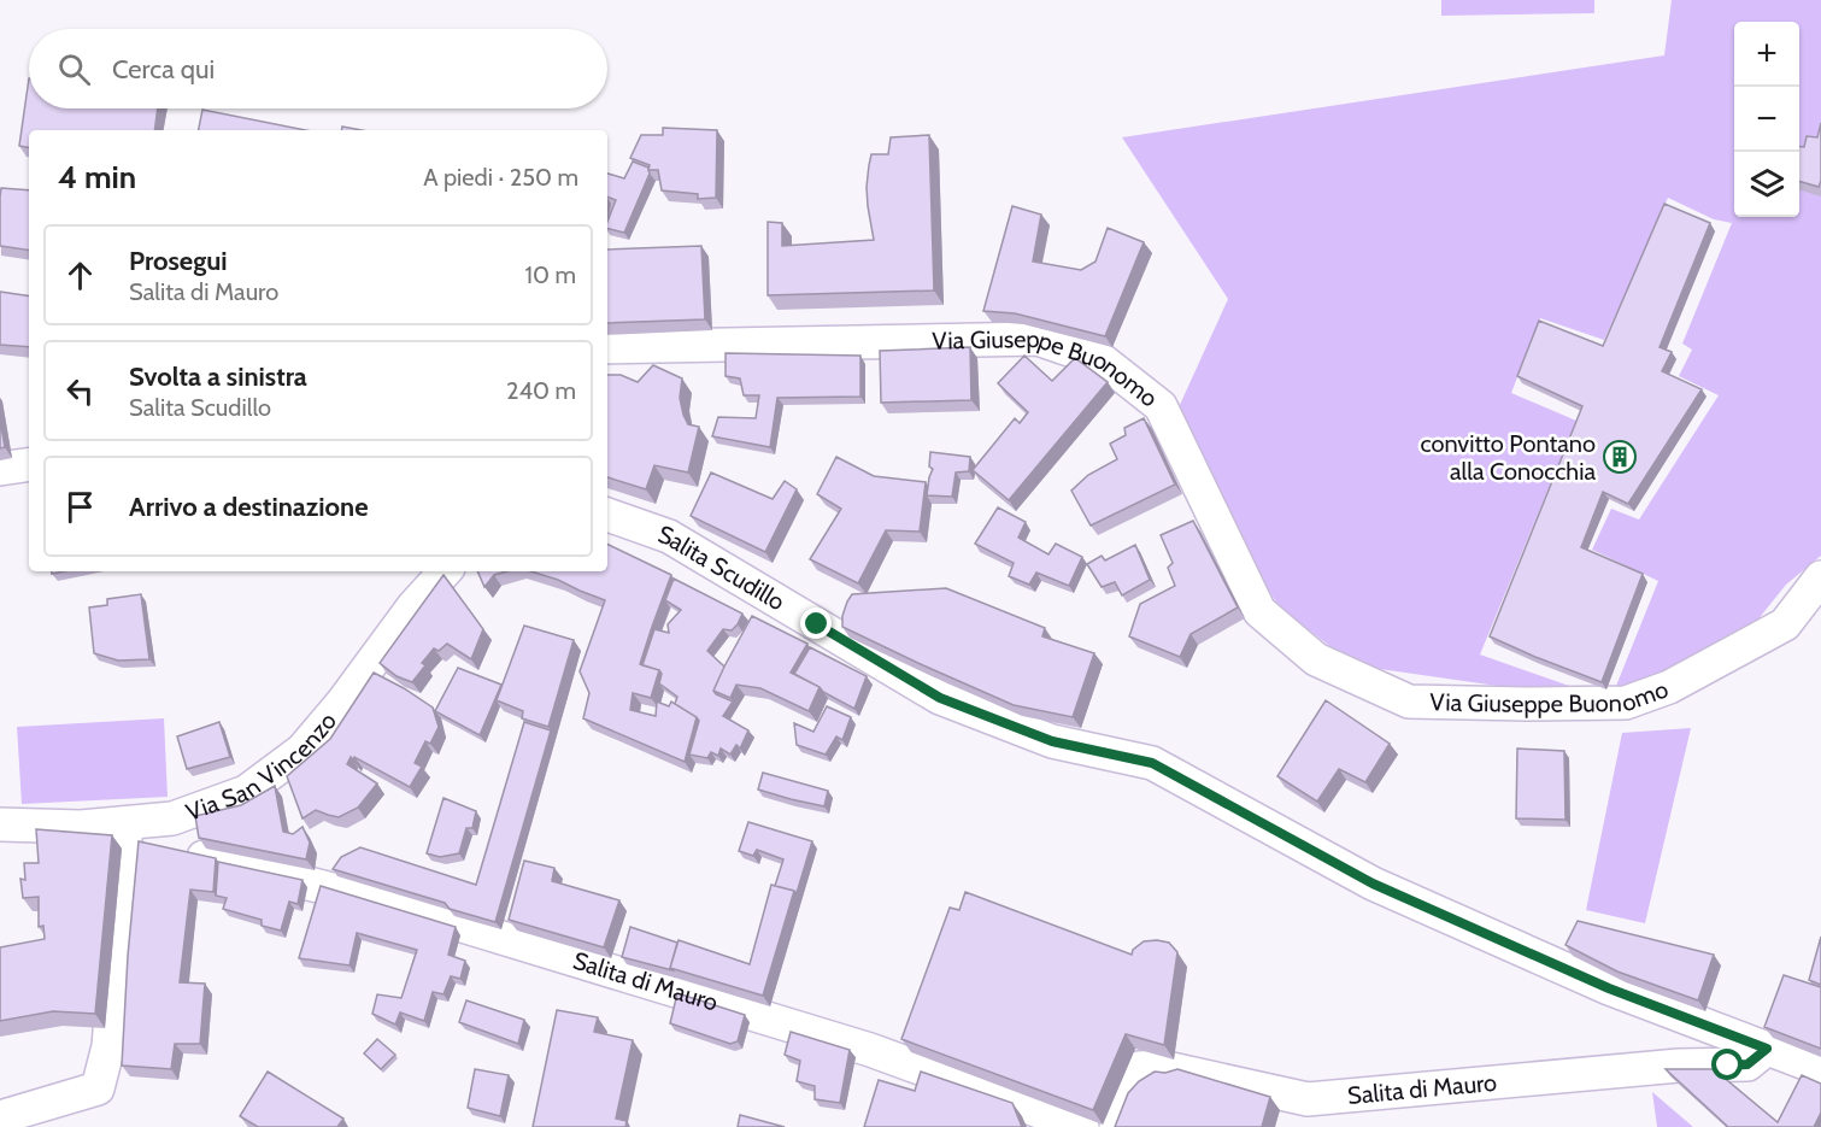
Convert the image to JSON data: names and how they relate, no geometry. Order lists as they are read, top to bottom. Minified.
{"streets":{"street":["Via Giuseppe Buonomo","Salita Scudillo","Via San Vincenzo","Salita di Mauro"]},"crossings":[["Salita Scudillo","Salita di Mauro"]],"places":{"building":["convitto Pontano alla Conocchia"]},"page":{"map_buttons":["+","−"],"search":"Cerca qui","heading":["4 min","A piedi · 250 m"],"list":[["Prosegui","Salita di Mauro","10 m"],["Svolta a sinistra","Salita Scudillo","240 m"],"Arrivo a destinazione"]}}
